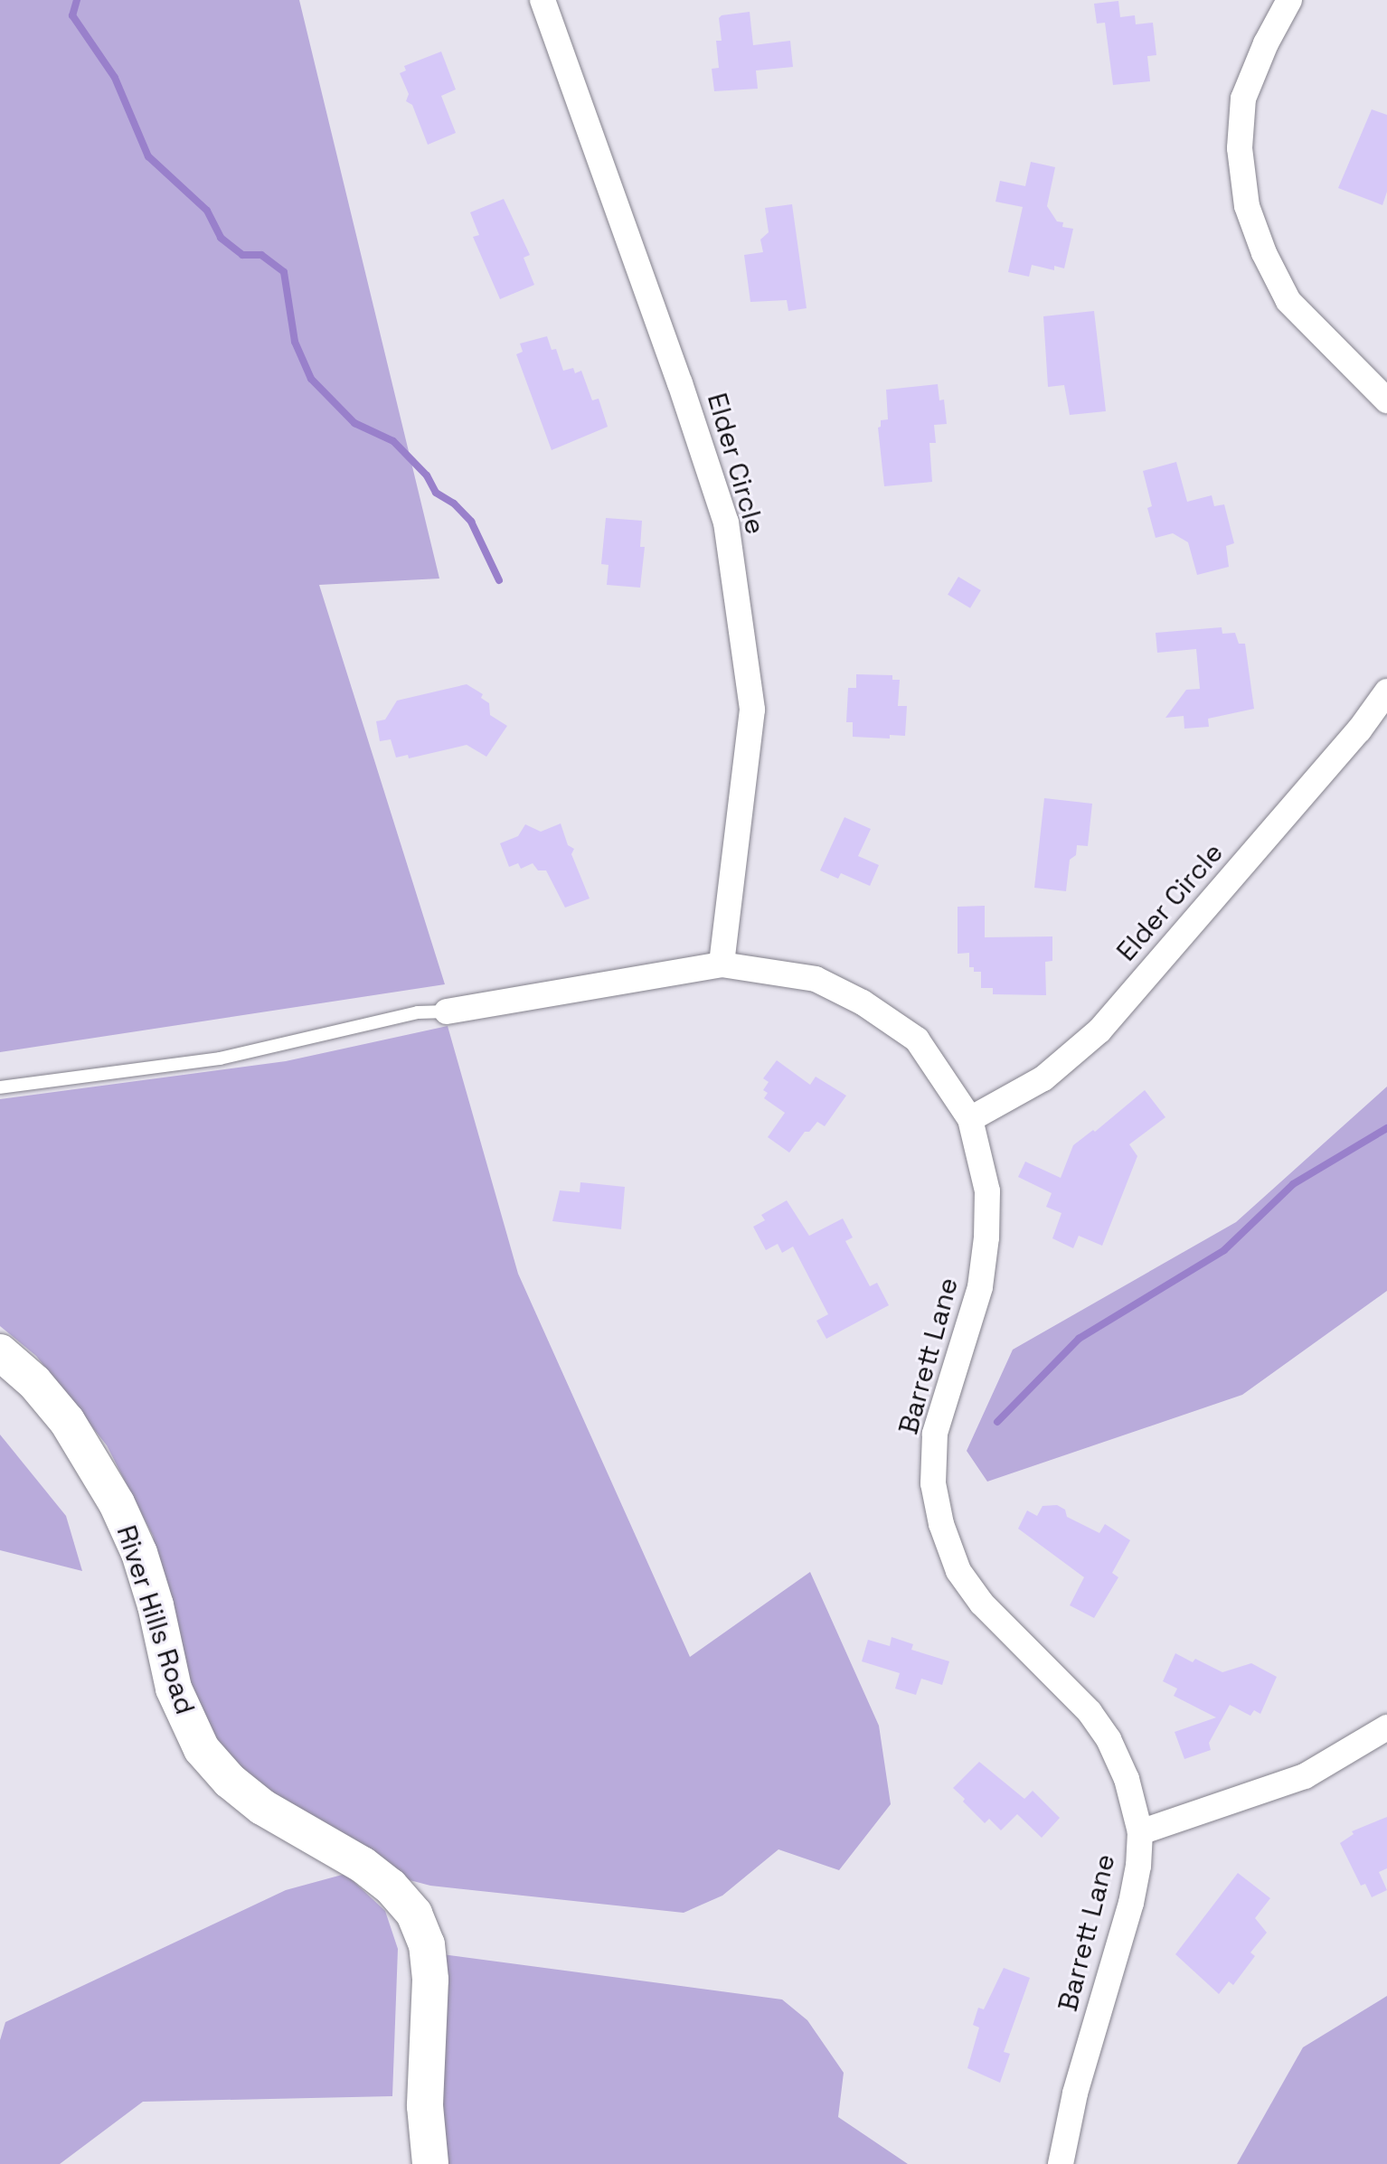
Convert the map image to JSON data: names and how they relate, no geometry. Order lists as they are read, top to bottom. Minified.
{"streets":{"street":["Elder Circle","Barrett Lane","River Hills Road"]},"crossings":[["Elder Circle","Barrett Lane"]]}
